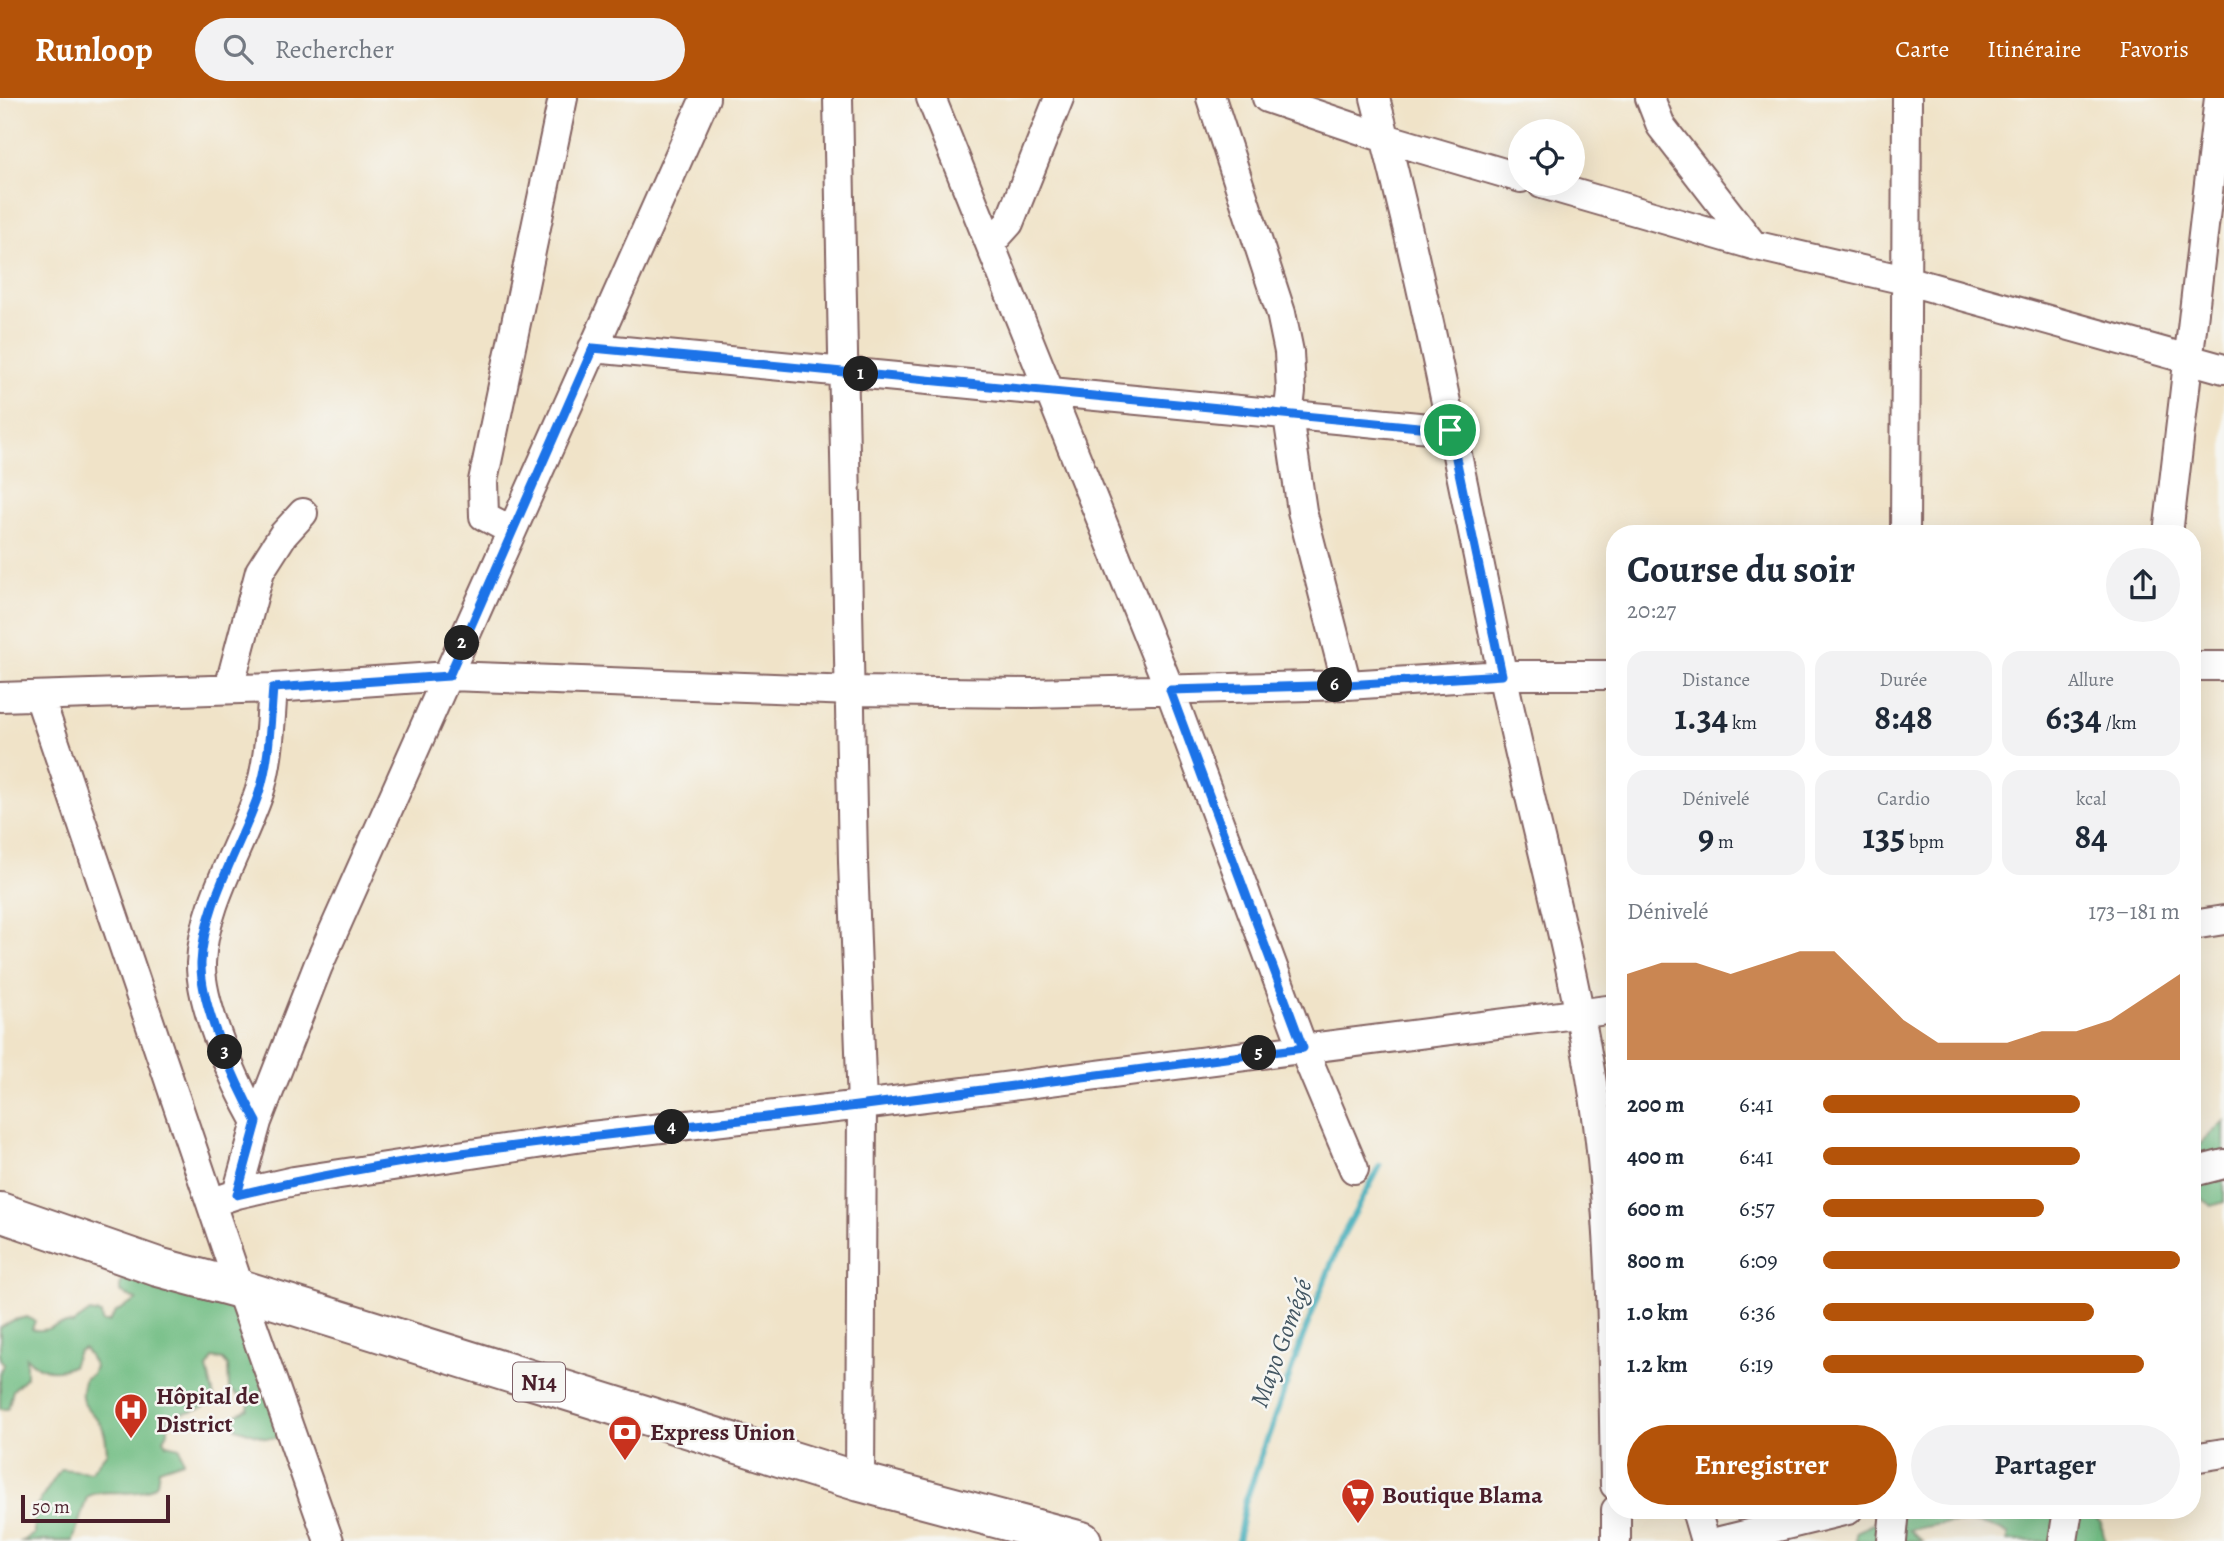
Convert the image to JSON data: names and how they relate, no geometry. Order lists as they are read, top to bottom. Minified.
{"streets":{"highway":["N14"]},"water":["Mayo Gomégé"],"places":{"hospital":["Hôpital de District"],"bank":["Express Union"],"supermarket":["Boutique Blama"]},"scale_bar":"50 m","page":{"header":"Runloop","search":"Rechercher","nav":["Carte","Itinéraire","Favoris"],"pins":["1","2","6","3","5","4"],"heading":["Course du soir","20:27"],"stats":[["Distance","1.34 km"],["Durée","8:48"],["Allure","6:34 /km"],["Dénivelé","9 m"],["Cardio","135 bpm"],["kcal","84"]],"chart":["Dénivelé","173–181 m"],"list":[{"name":"200 m","note":"6:41"},{"name":"400 m","note":"6:41"},{"name":"600 m","note":"6:57"},{"name":"800 m","note":"6:09"},{"name":"1.0 km","note":"6:36"},{"name":"1.2 km","note":"6:19"}],"buttons":["Enregistrer","Partager"],"scale":"50 m"}}
